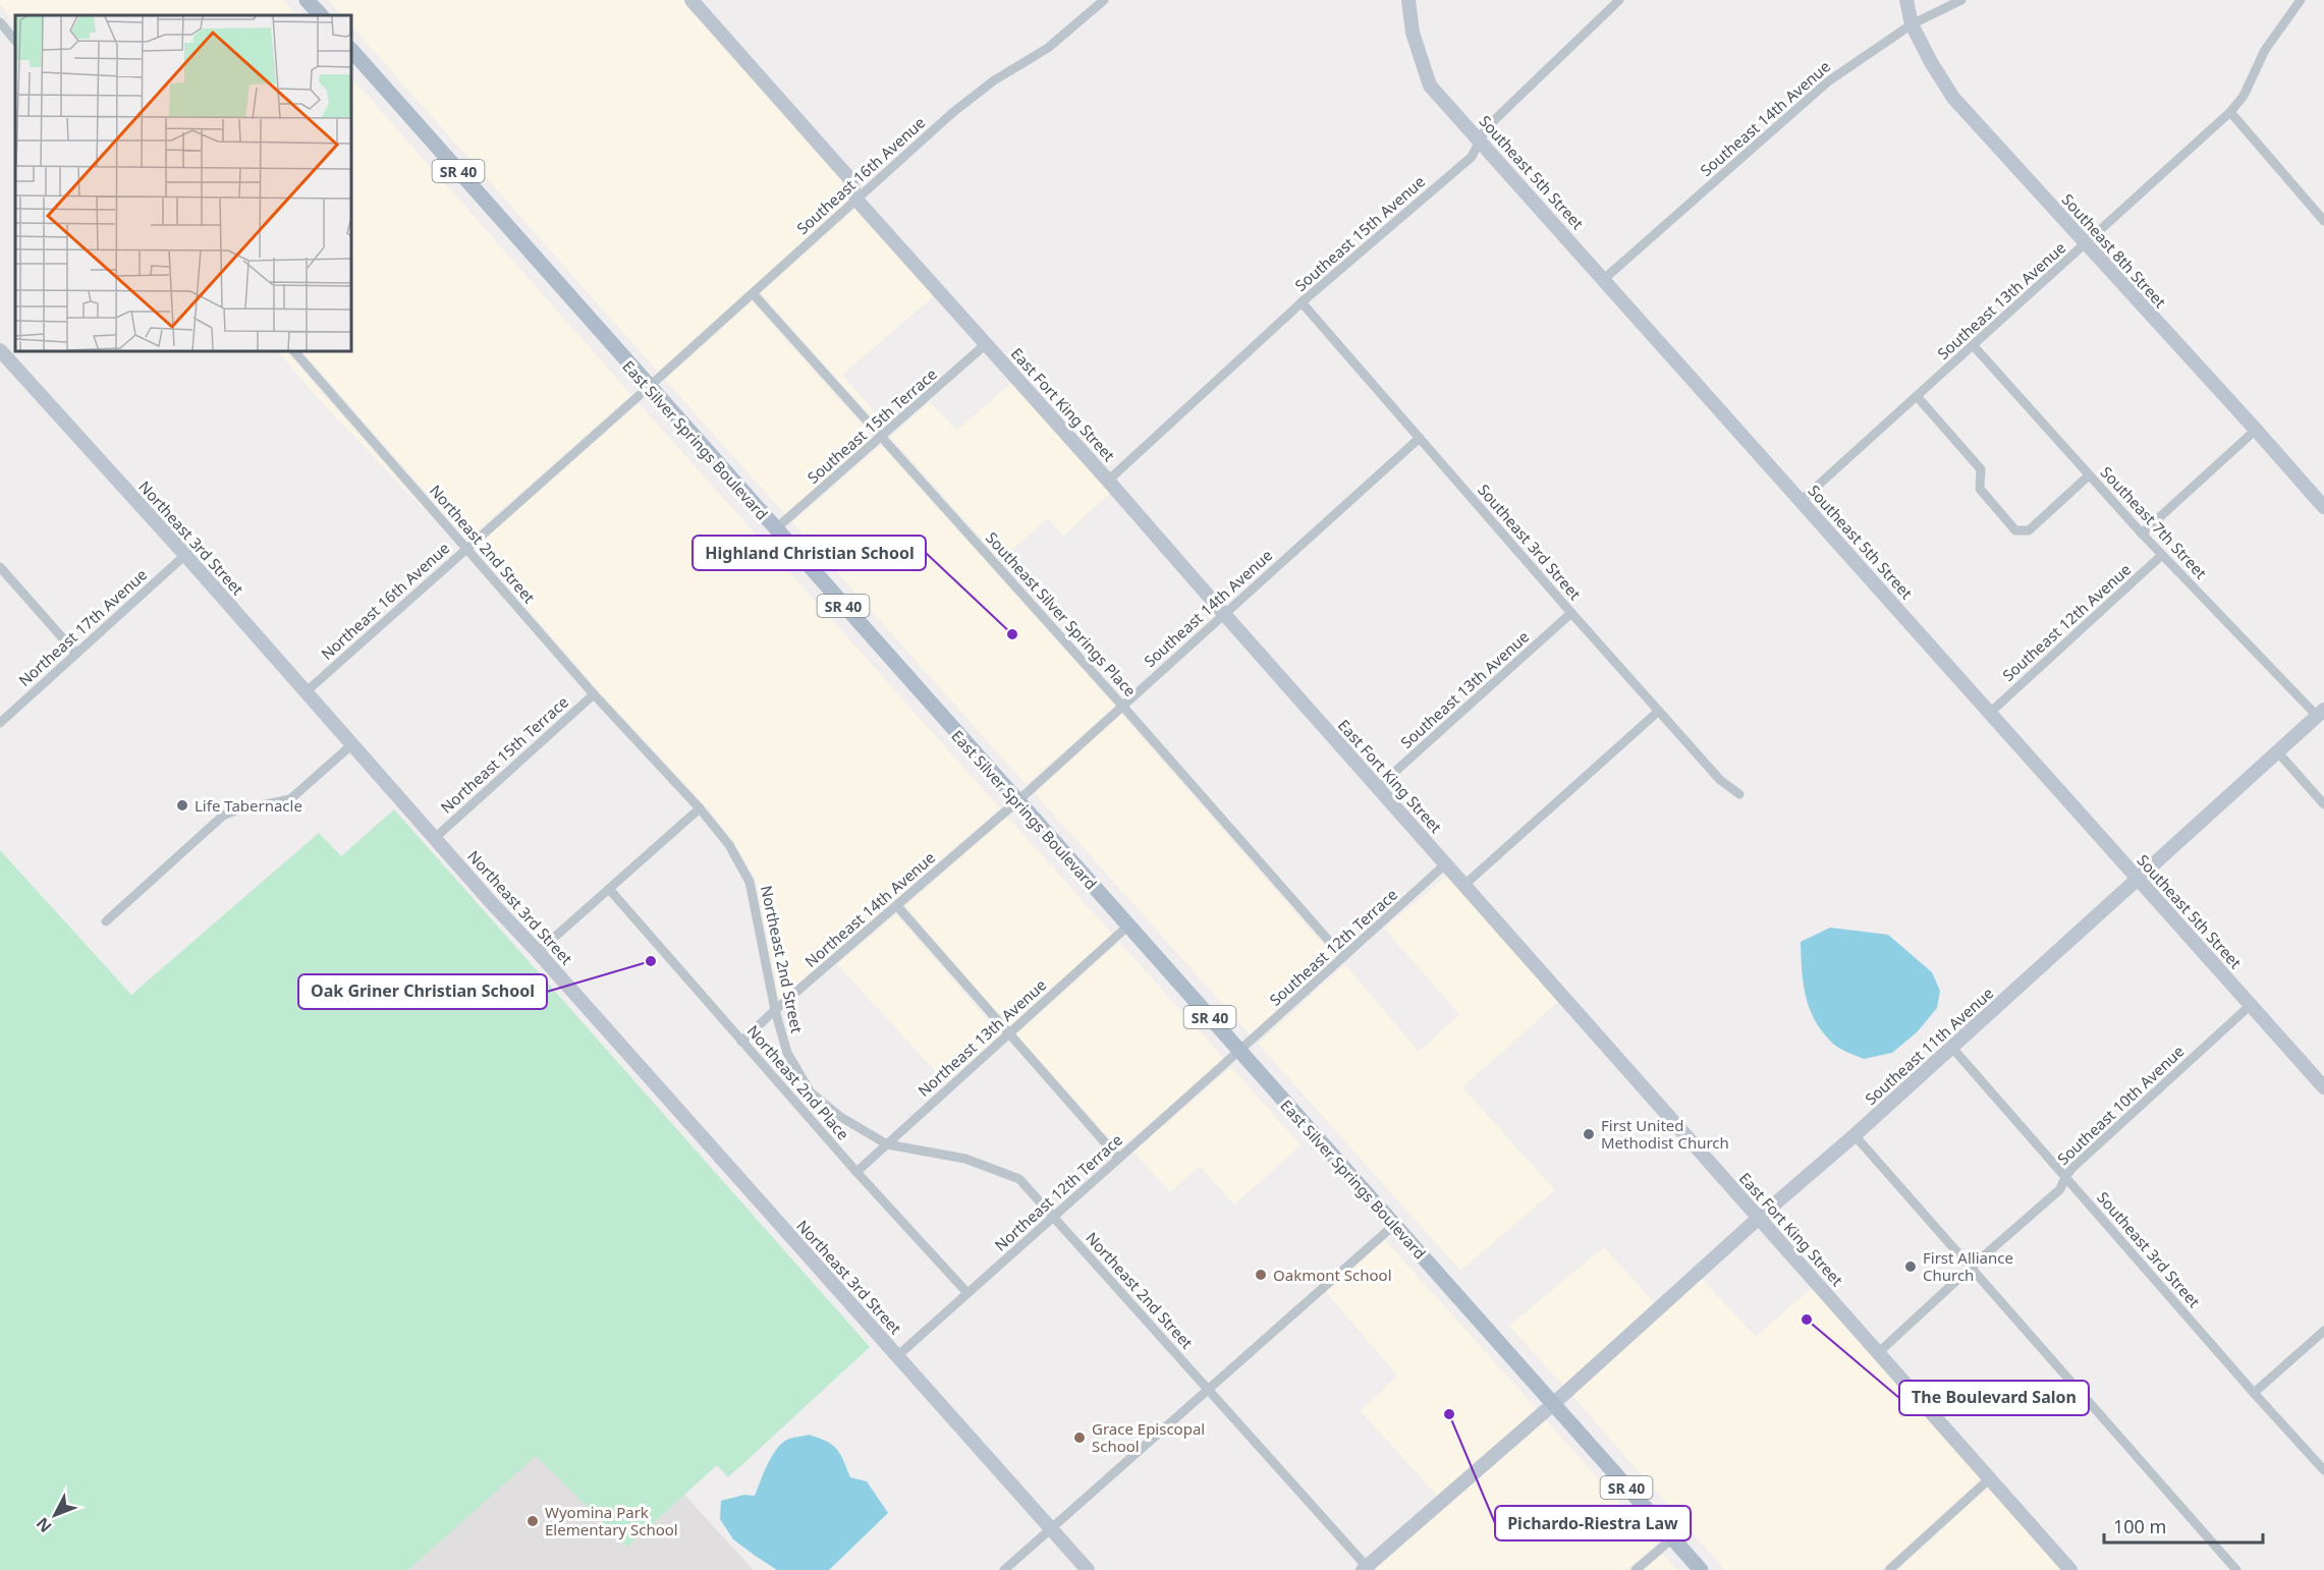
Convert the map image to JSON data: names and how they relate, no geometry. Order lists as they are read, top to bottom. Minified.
{"streets":{"main road":["SR 40","East Silver Springs Boulevard"],"street":["Southeast 14th Avenue","Southeast 5th Street","Southeast 16th Avenue","Southeast 15th Avenue","Southeast 8th Street","Southeast 13th Avenue","East Fort King Street","Southeast 15th Terrace","Southeast 7th Street","Northeast 3rd Street","Southeast 3rd Street","Northeast 2nd Street","Northeast 16th Avenue","Southeast Silver Springs Place","Southeast 12th Avenue","Northeast 17th Avenue","Northeast 15th Terrace","Northeast 14th Avenue","Southeast 12th Terrace","Northeast 13th Avenue","Southeast 11th Avenue","Northeast 2nd Place","Southeast 10th Avenue","Northeast 12th Terrace"]},"crossings":[["Southeast 14th Avenue","Southeast 5th Street"],["Southeast 14th Avenue","Southeast 8th Street"],["Southeast 14th Avenue","East Fort King Street"],["Southeast 14th Avenue","East Silver Springs Boulevard"],["Southeast 14th Avenue","Southeast 3rd Street"],["Southeast 14th Avenue","Southeast Silver Springs Place"],["Southeast 14th Avenue","Northeast 14th Avenue"],["Southeast 5th Street","Southeast 15th Avenue"],["Southeast 5th Street","Southeast 13th Avenue"],["Southeast 5th Street","Southeast 12th Avenue"],["Southeast 5th Street","Southeast 11th Avenue"],["Southeast 5th Street","Southeast 10th Avenue"],["Southeast 16th Avenue","East Fort King Street"],["Southeast 16th Avenue","East Silver Springs Boulevard"],["Southeast 16th Avenue","Northeast 16th Avenue"],["Southeast 16th Avenue","Southeast Silver Springs Place"],["Southeast 15th Avenue","East Fort King Street"],["Southeast 15th Avenue","Southeast 3rd Street"],["Southeast 8th Street","Southeast 13th Avenue"],["Southeast 13th Avenue","East Fort King Street"],["Southeast 13th Avenue","Southeast 7th Street"],["Southeast 13th Avenue","Southeast 3rd Street"],["East Fort King Street","Southeast 15th Terrace"],["East Fort King Street","Southeast 12th Terrace"],["East Fort King Street","Southeast 11th Avenue"],["East Fort King Street","Southeast 10th Avenue"],["Southeast 15th Terrace","East Silver Springs Boulevard"],["Southeast 15th Terrace","Southeast Silver Springs Place"],["East Silver Springs Boulevard","Northeast 16th Avenue"],["East Silver Springs Boulevard","Northeast 14th Avenue"],["East Silver Springs Boulevard","Southeast 12th Terrace"],["East Silver Springs Boulevard","Northeast 13th Avenue"],["East Silver Springs Boulevard","Southeast 11th Avenue"],["East Silver Springs Boulevard","Northeast 12th Terrace"],["Southeast 7th Street","Southeast 12th Avenue"],["Southeast 7th Street","Southeast 11th Avenue"],["Northeast 3rd Street","Northeast 16th Avenue"],["Northeast 3rd Street","Northeast 17th Avenue"],["Northeast 3rd Street","Northeast 15th Terrace"],["Northeast 3rd Street","Northeast 12th Terrace"],["Southeast 3rd Street","Southeast 11th Avenue"],["Southeast 3rd Street","Southeast 10th Avenue"],["Northeast 2nd Street","Northeast 16th Avenue"],["Northeast 2nd Street","Northeast 15th Terrace"],["Northeast 2nd Street","Northeast 14th Avenue"],["Northeast 2nd Street","Northeast 13th Avenue"],["Northeast 2nd Street","Southeast 11th Avenue"],["Northeast 2nd Street","Northeast 12th Terrace"],["Southeast Silver Springs Place","Southeast 12th Terrace"],["Northeast 14th Avenue","Northeast 2nd Place"],["Southeast 12th Terrace","Northeast 12th Terrace"],["Northeast 13th Avenue","Northeast 2nd Place"],["Northeast 2nd Place","Northeast 12th Terrace"]],"places":["Highland Christian School","Life Tabernacle","Oak Griner Christian School","First United Methodist Church","First Alliance Church","Oakmont School","The Boulevard Salon","Pichardo-Riestra Law","Grace Episcopal School","Wyomina Park Elementary School"],"scale_bar":"100 m","north":"bottom left"}
